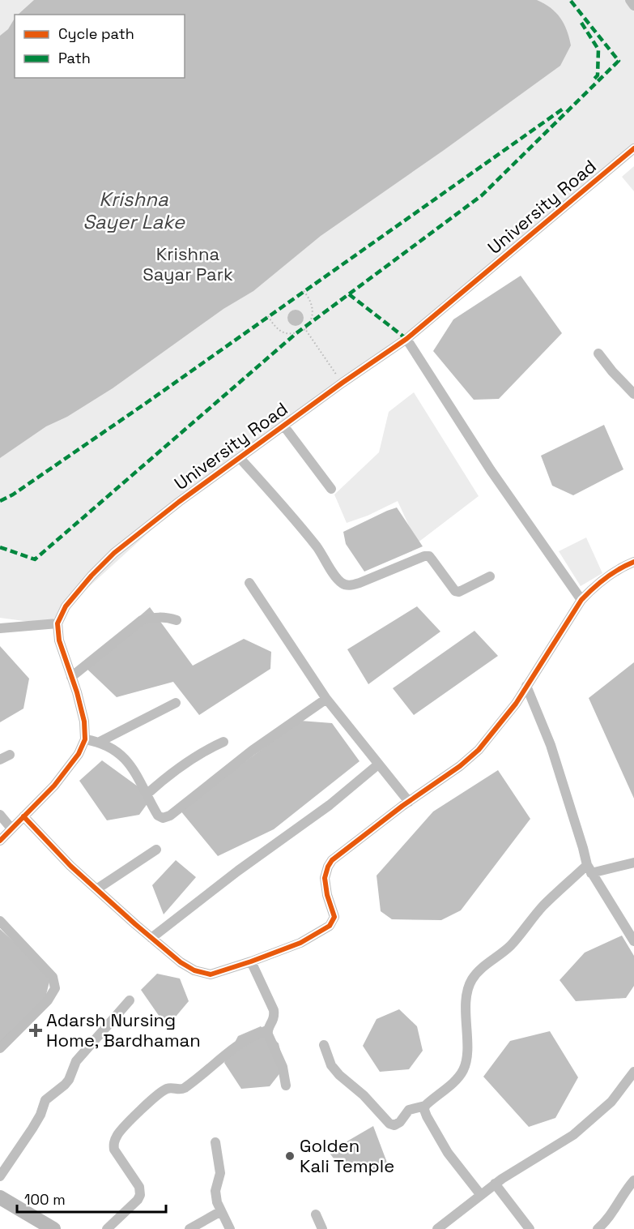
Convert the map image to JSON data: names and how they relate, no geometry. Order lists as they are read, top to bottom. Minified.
{"streets":{"street":["University Road"]},"water":["Krishna Sayer Lake"],"parks":["Krishna Sayar Park"],"places":{"health":["Adarsh Nursing Home, Bardhaman"],"other":["Golden Kali Temple"]},"legend":["Cycle path","Path"],"scale_bar":"100 m"}
